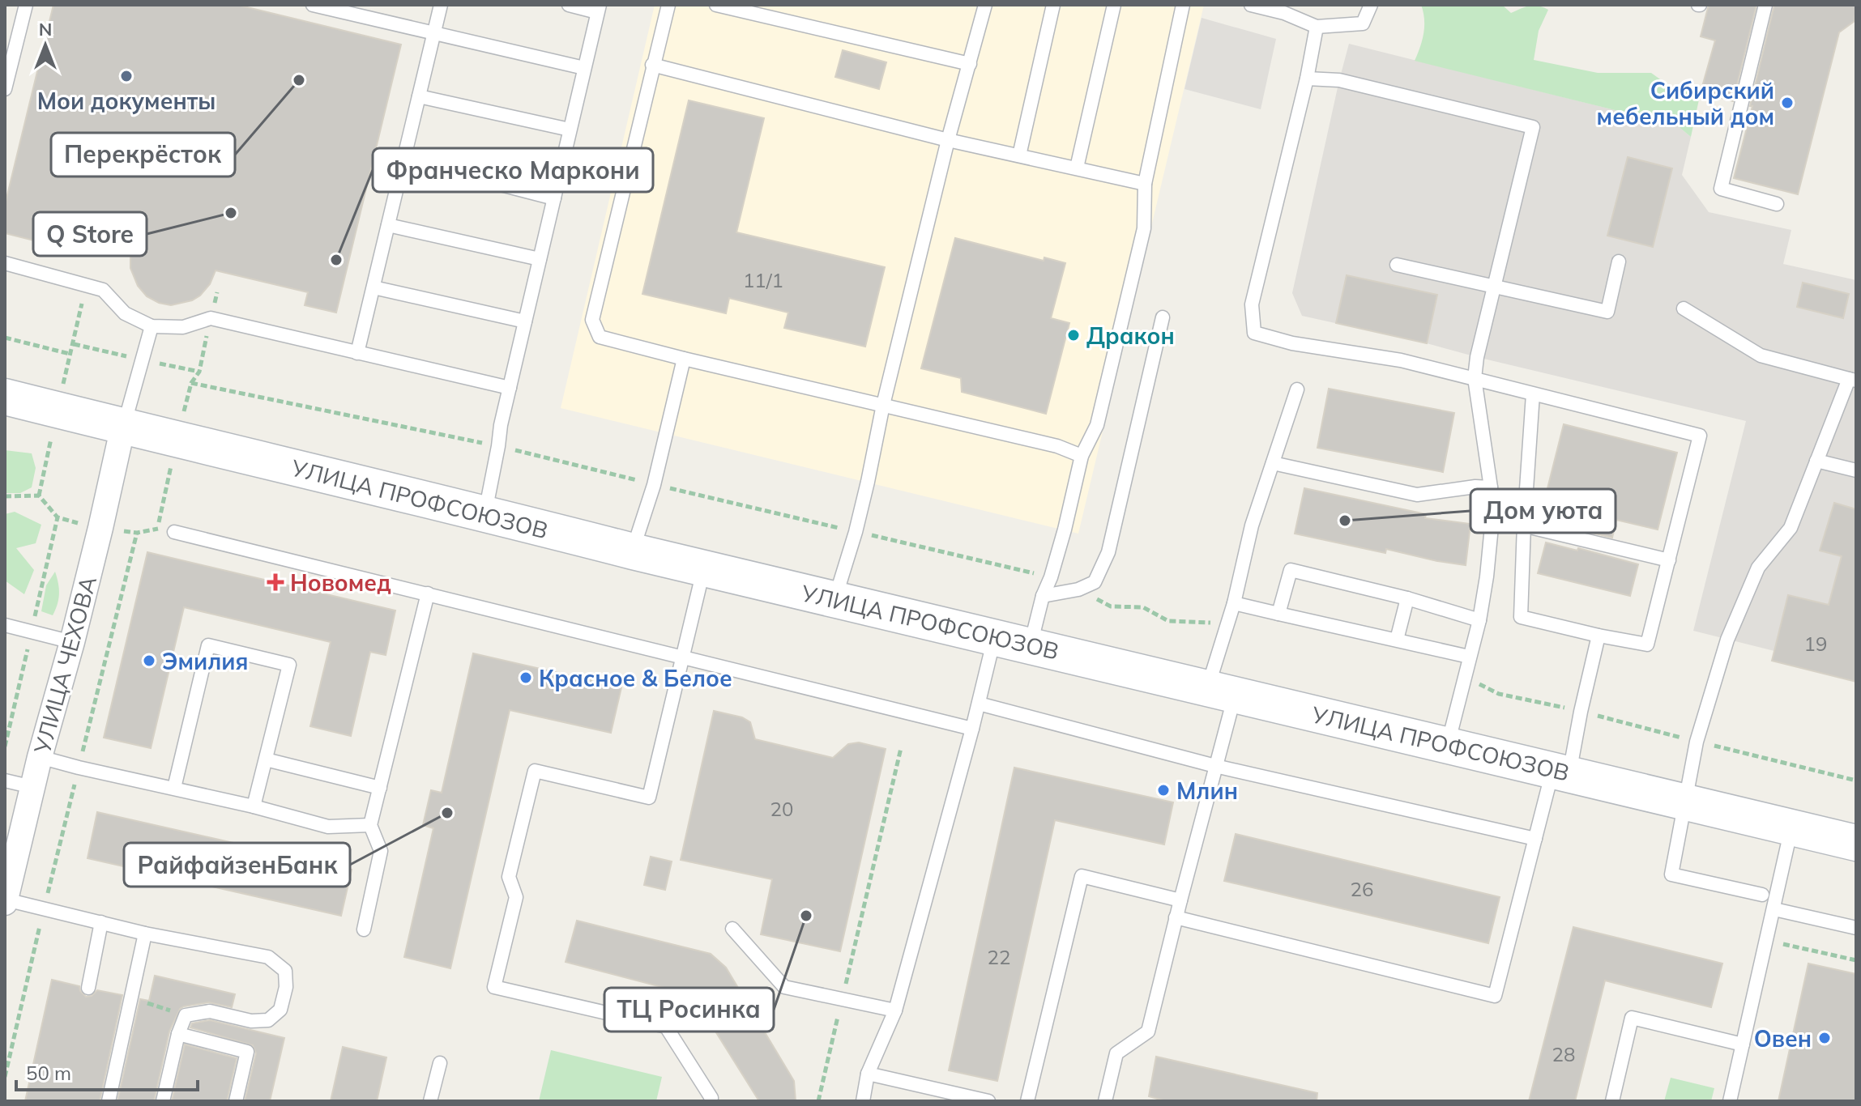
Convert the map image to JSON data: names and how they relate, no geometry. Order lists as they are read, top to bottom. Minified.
{"streets":{"main road":["УЛИЦА ПРОФСОЮЗОВ"],"street":["УЛИЦА ЧЕХОВА"]},"crossings":[["УЛИЦА ПРОФСОЮЗОВ","УЛИЦА ЧЕХОВА"]],"places":{"other":["Мои документы","Перекрёсток","Сибирский мебельный дом","Q Store","Франческо Маркони","Дракон","Дом уюта","Эмилия","Красное & Белое","Млин","РайфайзенБанк","ТЦ Росинка","Овен"],"health":["Новомед"]},"house_numbers":["11/1","19","20","26","22","28"],"scale_bar":"50 m","north":"top"}
